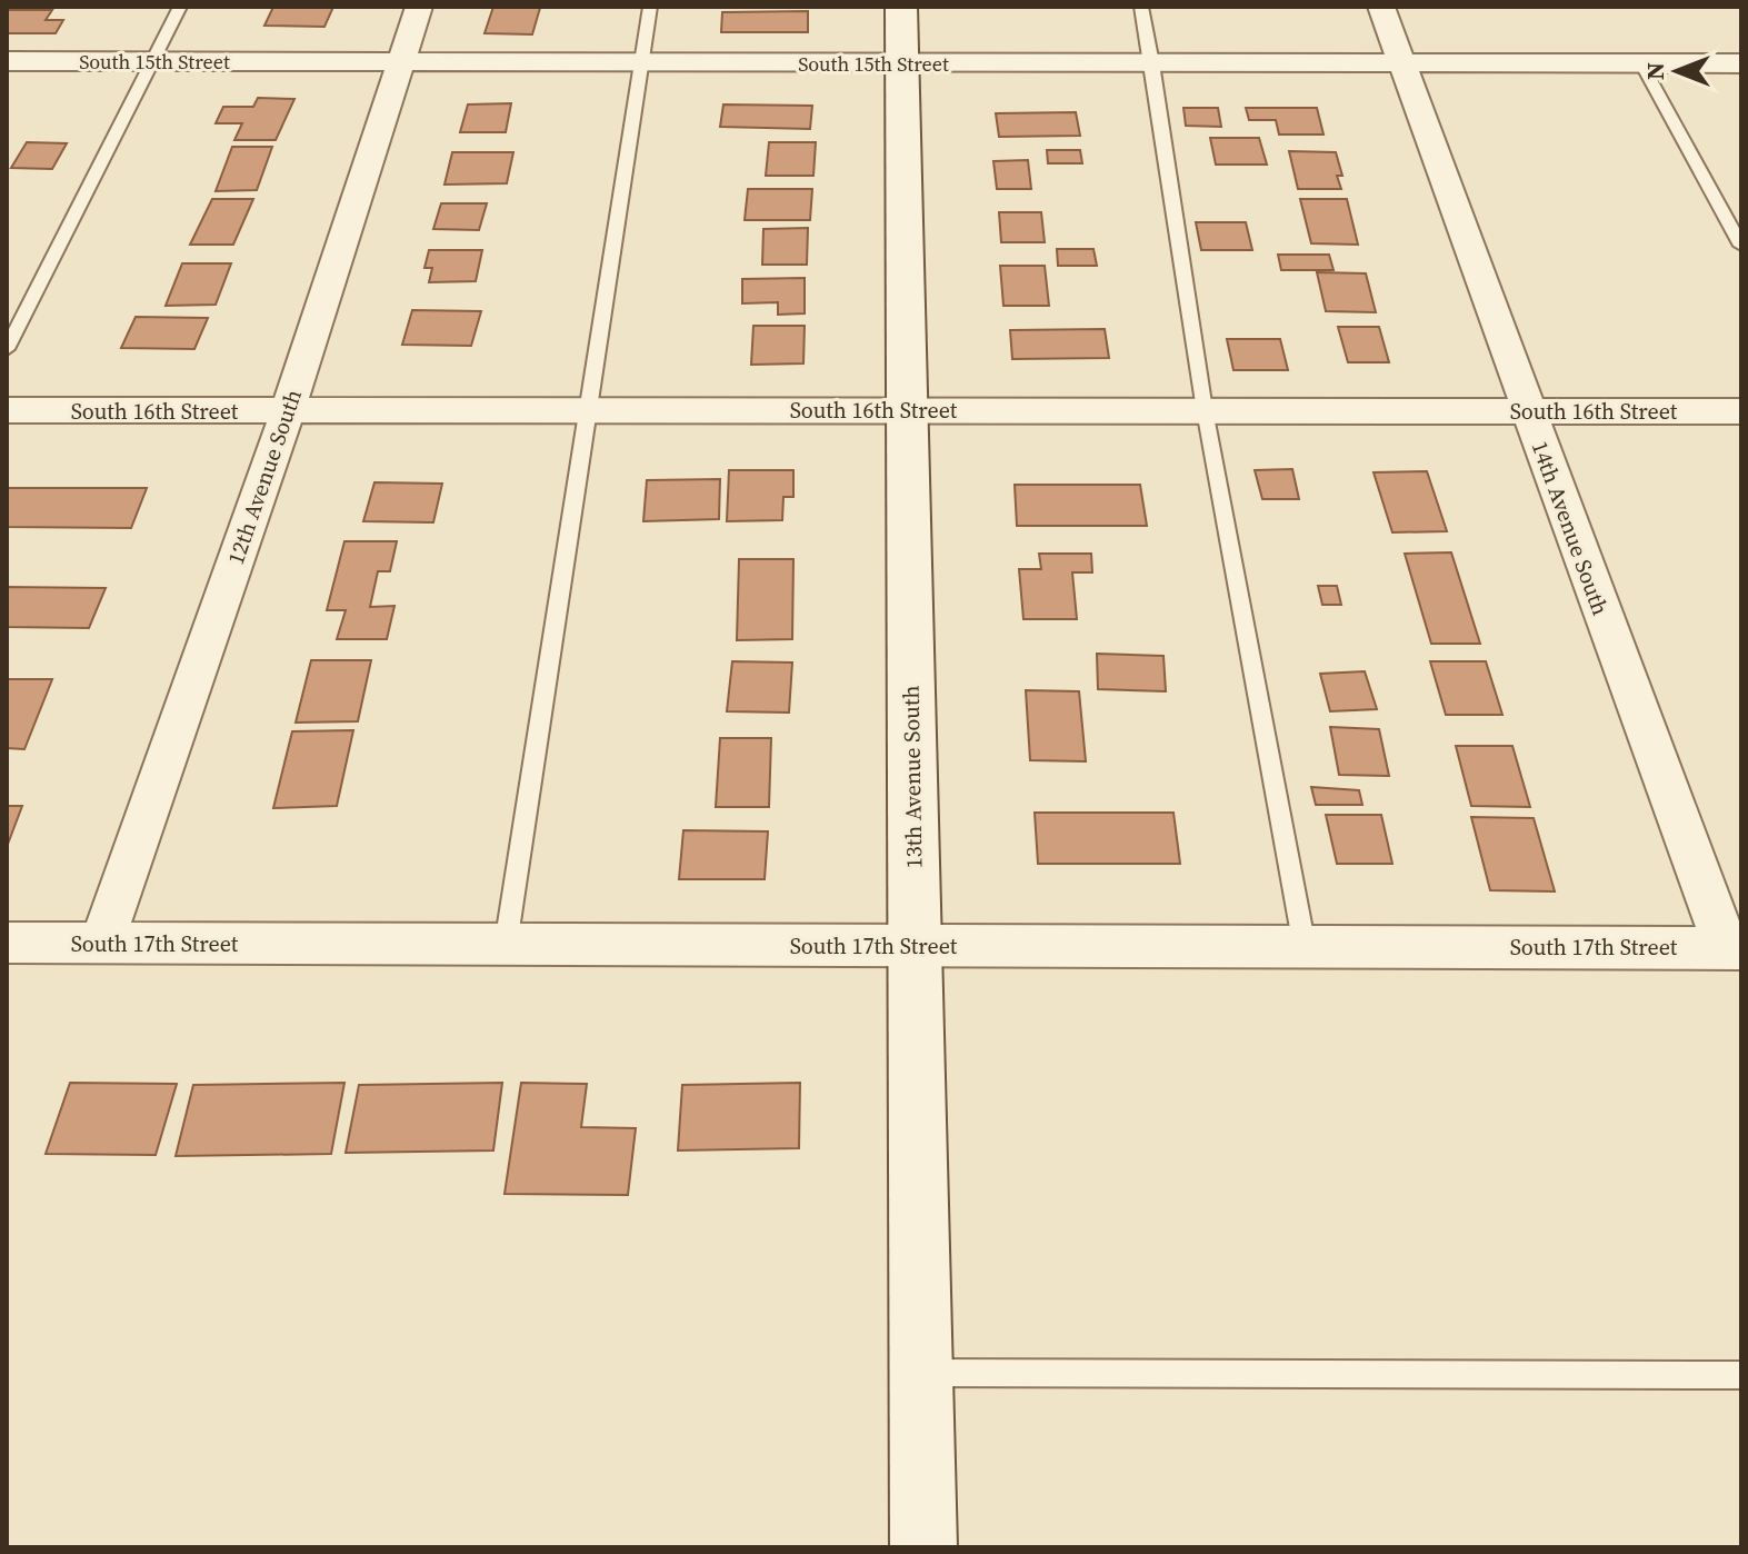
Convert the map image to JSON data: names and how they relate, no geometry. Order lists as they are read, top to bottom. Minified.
{"streets":{"street":["South 15th Street","South 16th Street","12th Avenue South","14th Avenue South","13th Avenue South","South 17th Street"]},"crossings":[["South 15th Street","12th Avenue South"],["South 15th Street","14th Avenue South"],["South 15th Street","13th Avenue South"],["South 16th Street","12th Avenue South"],["South 16th Street","14th Avenue South"],["South 16th Street","13th Avenue South"],["12th Avenue South","South 17th Street"],["14th Avenue South","South 17th Street"],["13th Avenue South","South 17th Street"]],"north":"left"}
